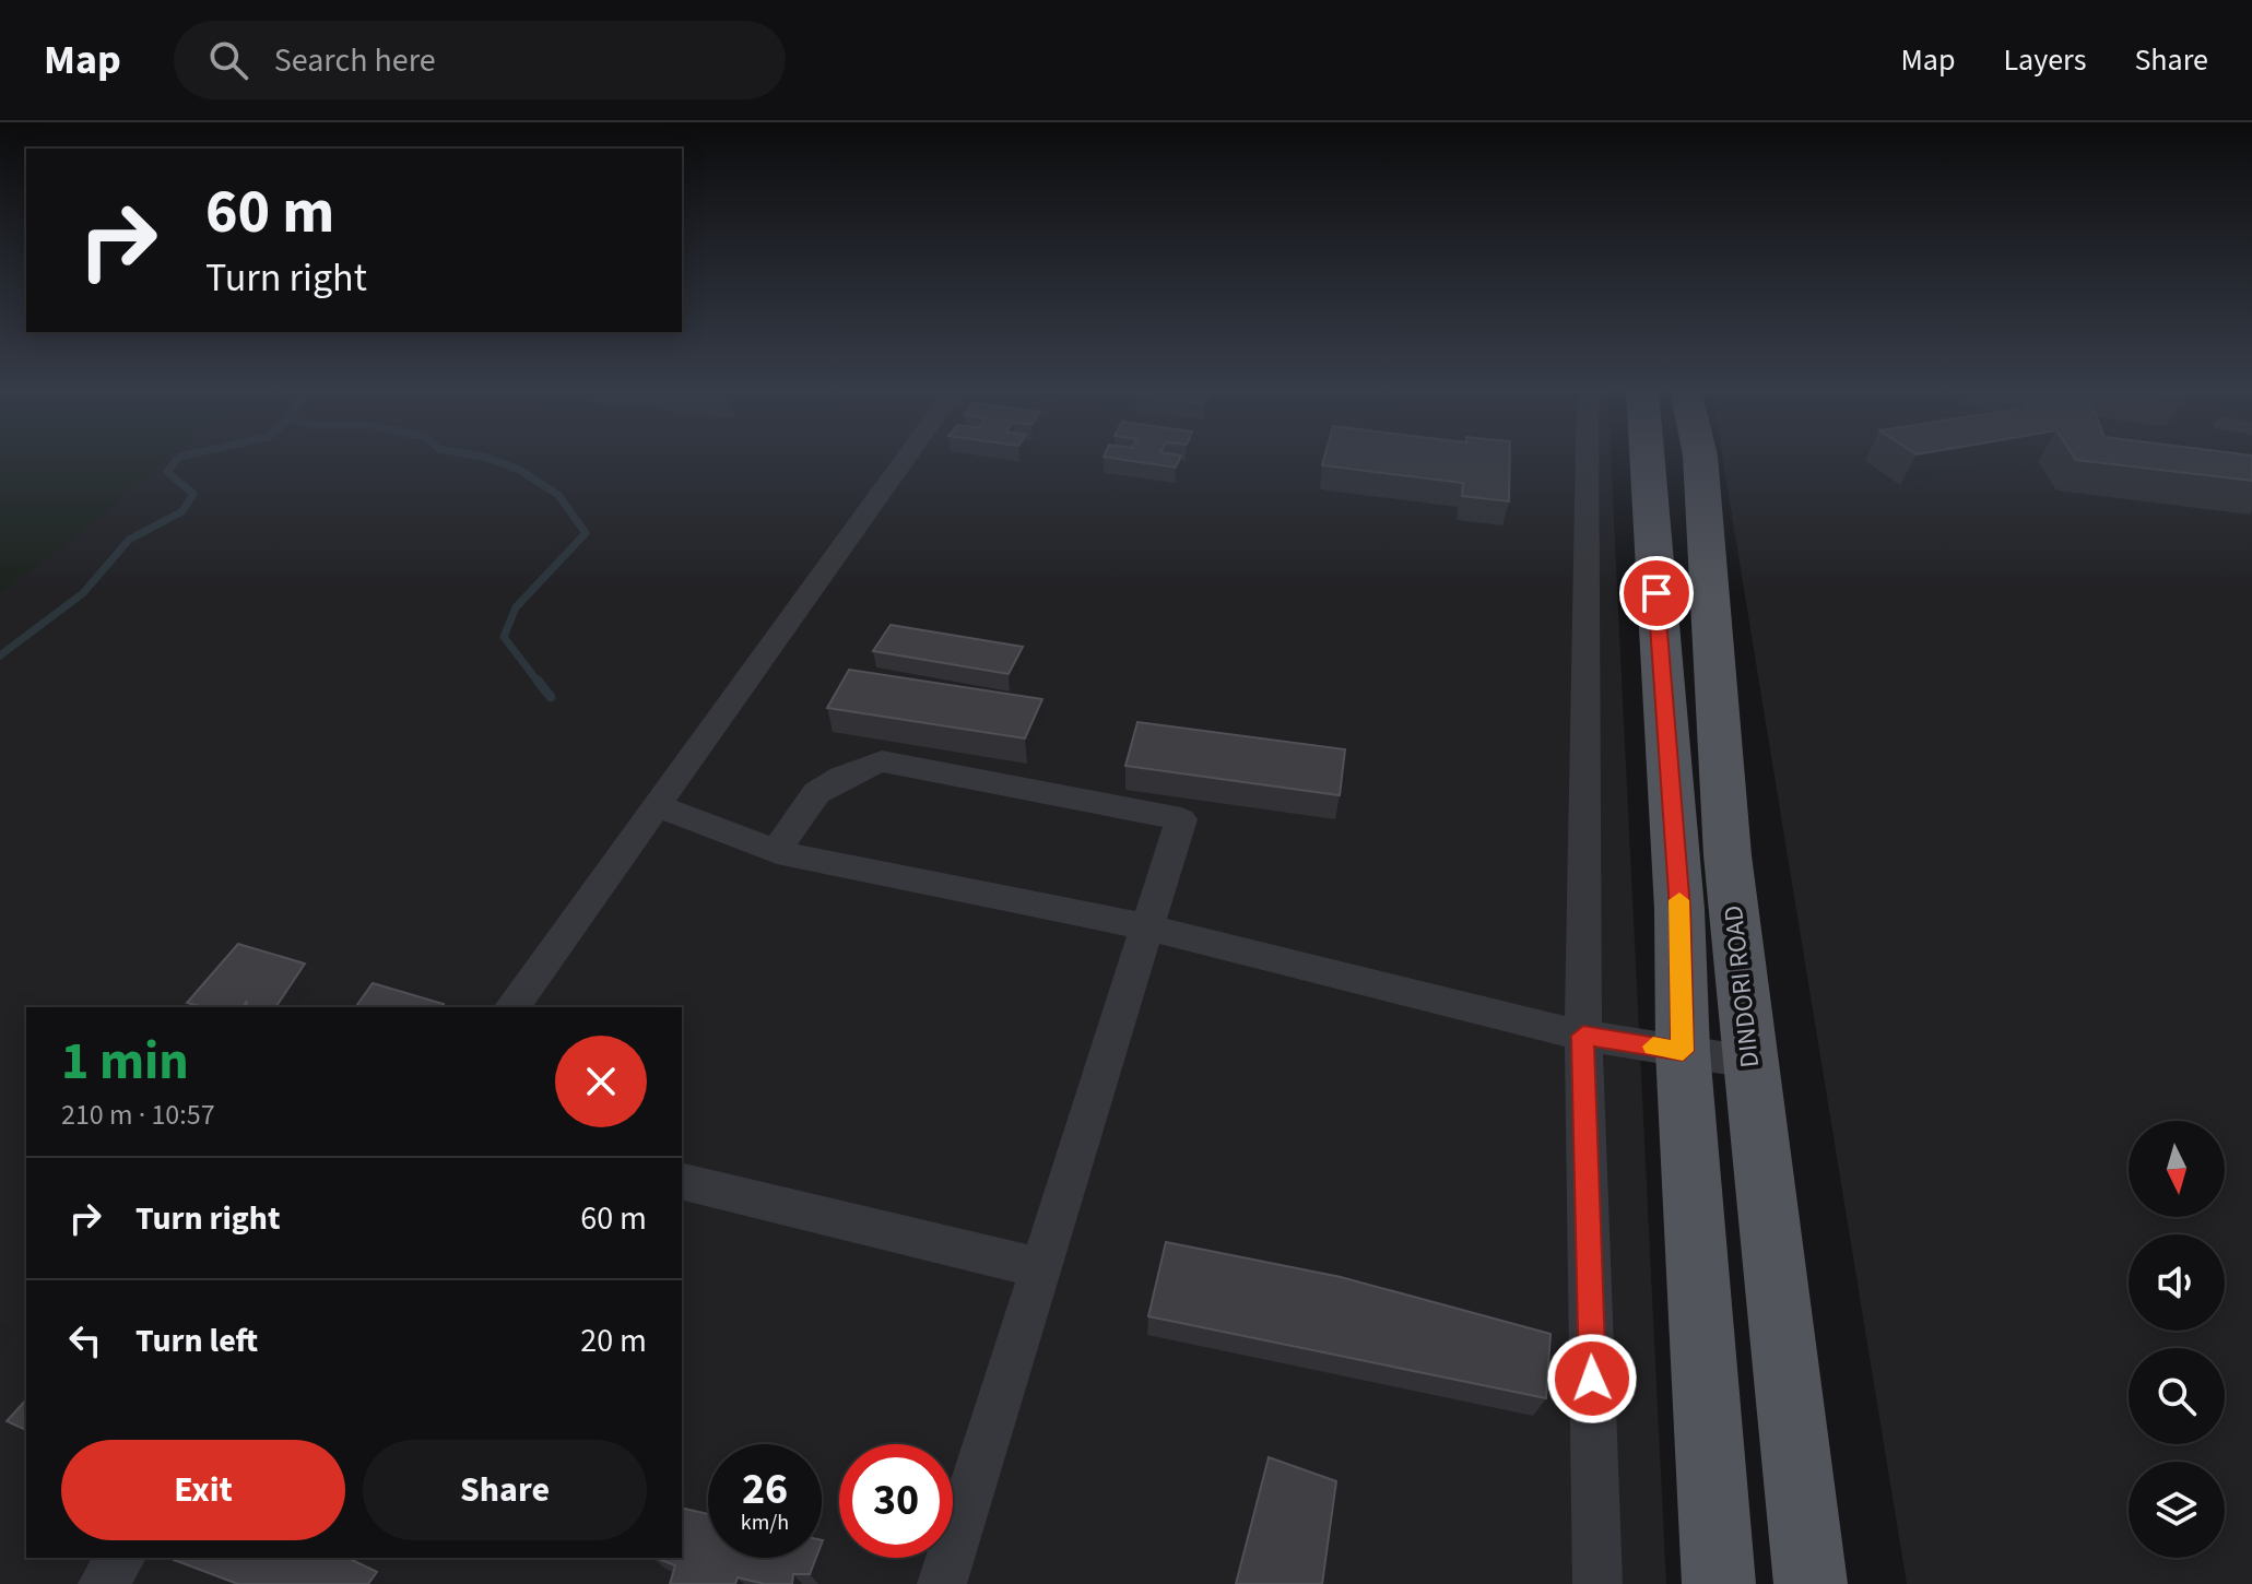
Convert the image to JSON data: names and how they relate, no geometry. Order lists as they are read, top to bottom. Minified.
{"streets":{"main road":["DINDORI ROAD"]},"north":"bottom","page":{"header":"Map","search":"Search here","nav":["Map","Layers","Share"],"turn":["60 m","Turn right"],"heading":["1 min","210 m · 10:57"],"list":[{"name":"Turn right","value":"60 m"},{"name":"Turn left","value":"20 m"}],"buttons":["Exit","Share"],"speed":"26 km/h","limit":"30"}}
